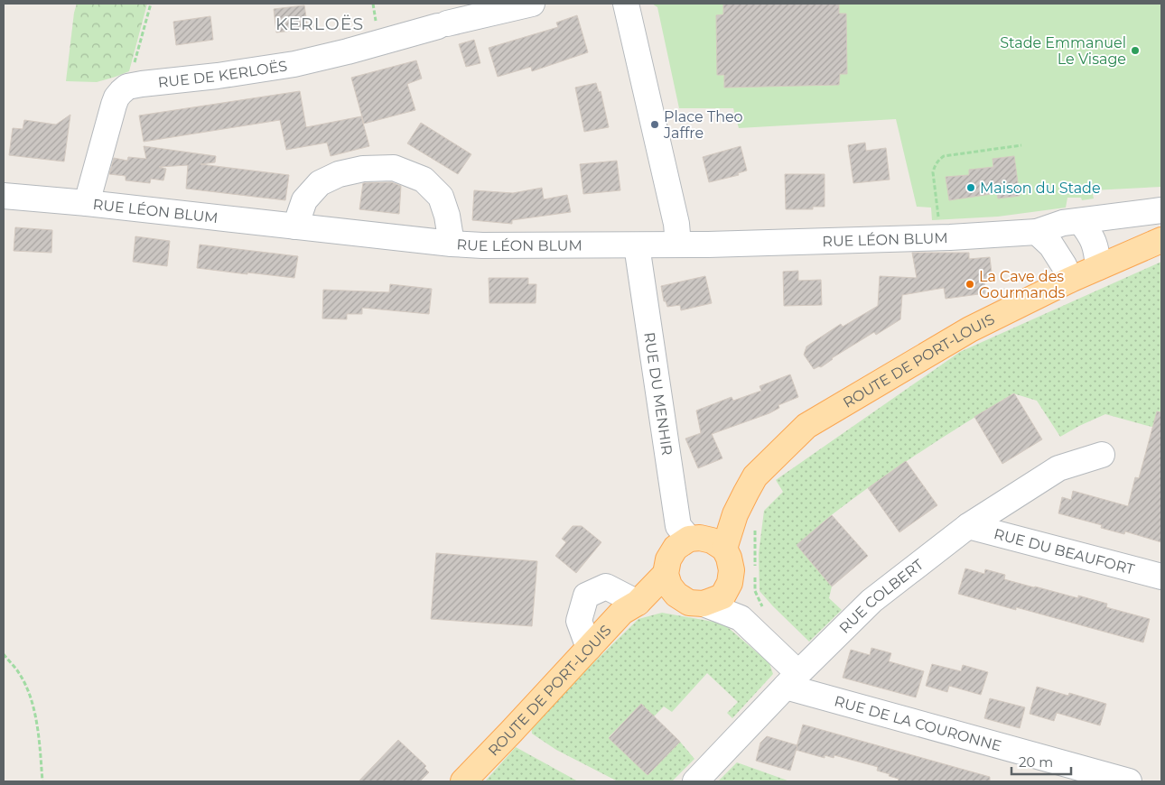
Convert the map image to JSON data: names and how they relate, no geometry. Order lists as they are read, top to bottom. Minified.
{"streets":{"main road":["ROUTE DE PORT-LOUIS"],"street":["RUE DE KERLOËS","RUE LÉON BLUM","RUE DU MENHIR","RUE DU BEAUFORT","RUE COLBERT","RUE DE LA COURONNE"]},"crossings":[["RUE LÉON BLUM","RUE DU MENHIR"],["ROUTE DE PORT-LOUIS","RUE DU MENHIR"],["RUE DU BEAUFORT","RUE COLBERT"],["RUE COLBERT","RUE DE LA COURONNE"]],"districts":["KERLOËS"],"places":["Stade Emmanuel Le Visage","Place Theo Jaffre","Maison du Stade","La Cave des Gourmands"],"scale_bar":"20 m"}
